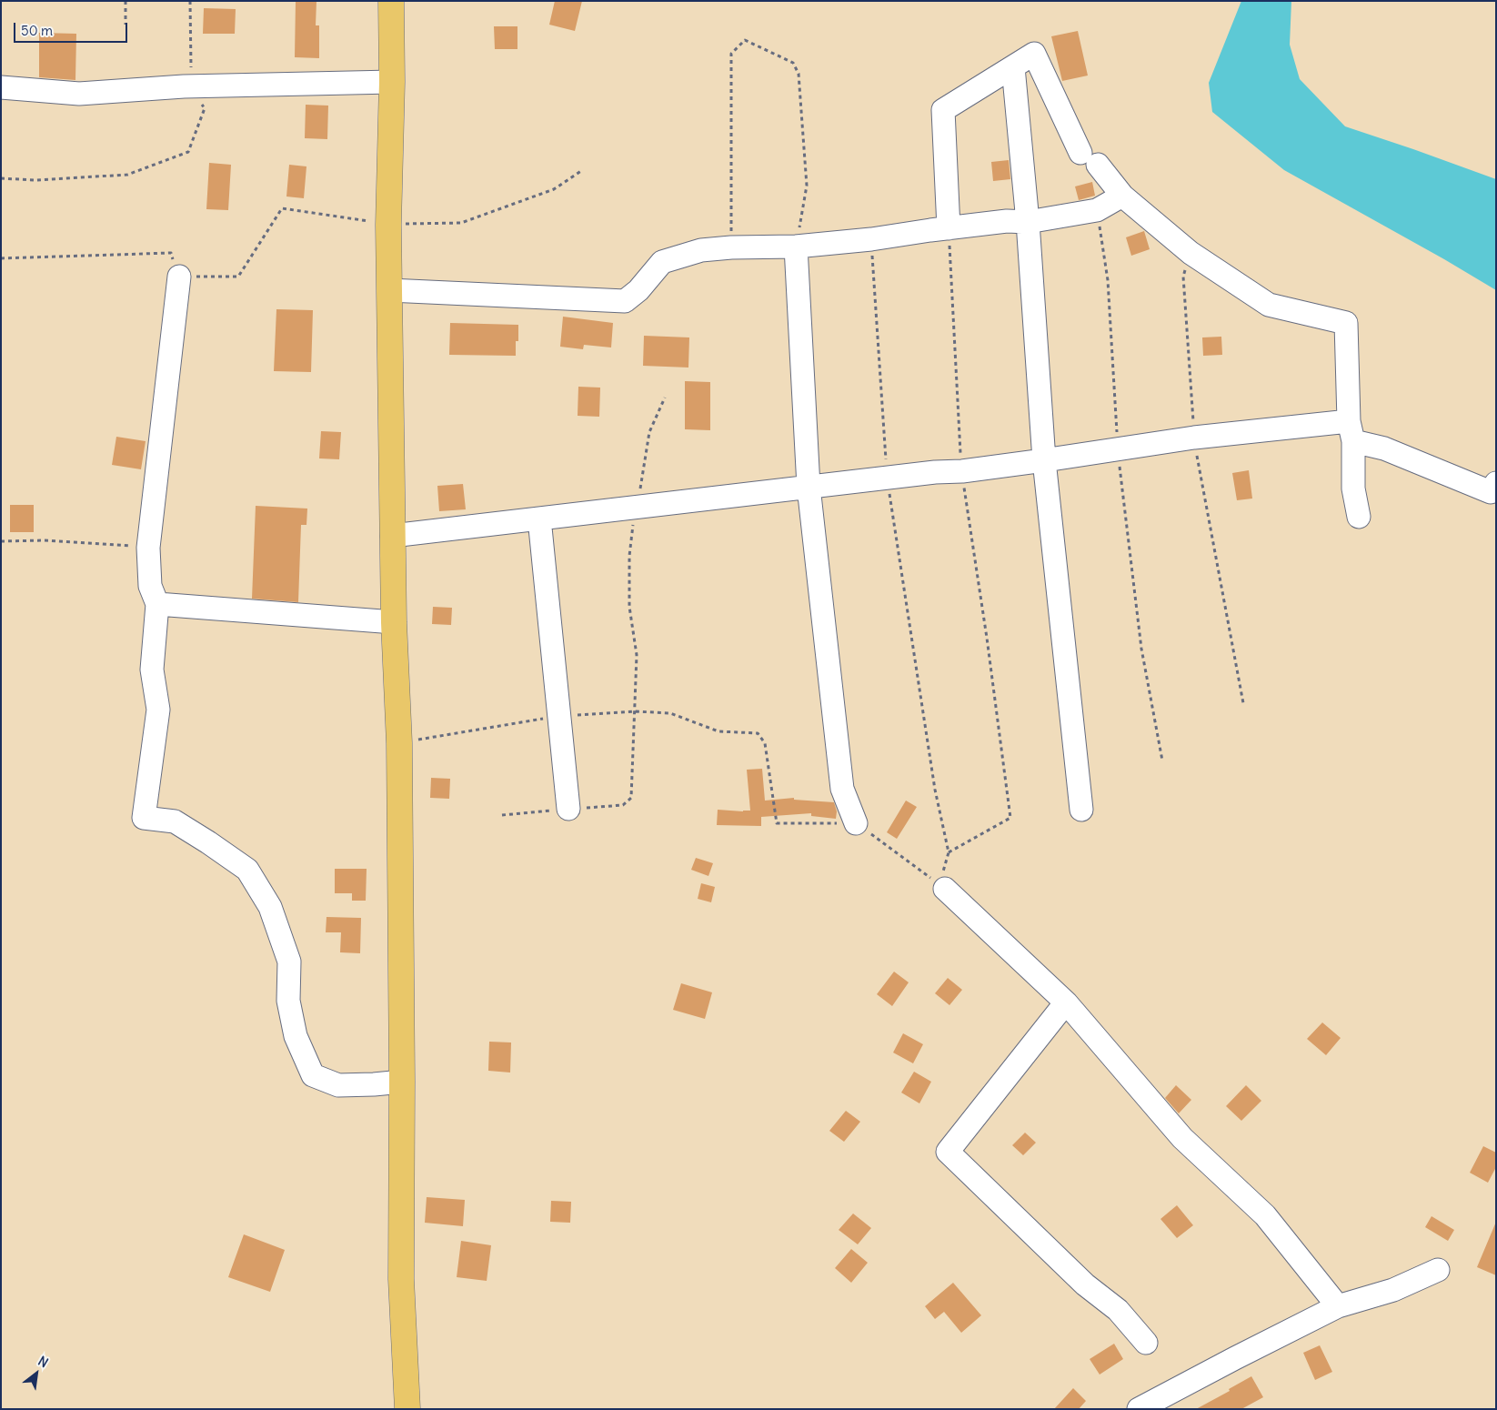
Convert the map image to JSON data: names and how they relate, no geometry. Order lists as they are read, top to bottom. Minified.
{"scale_bar":"50 m","north":"top right"}
